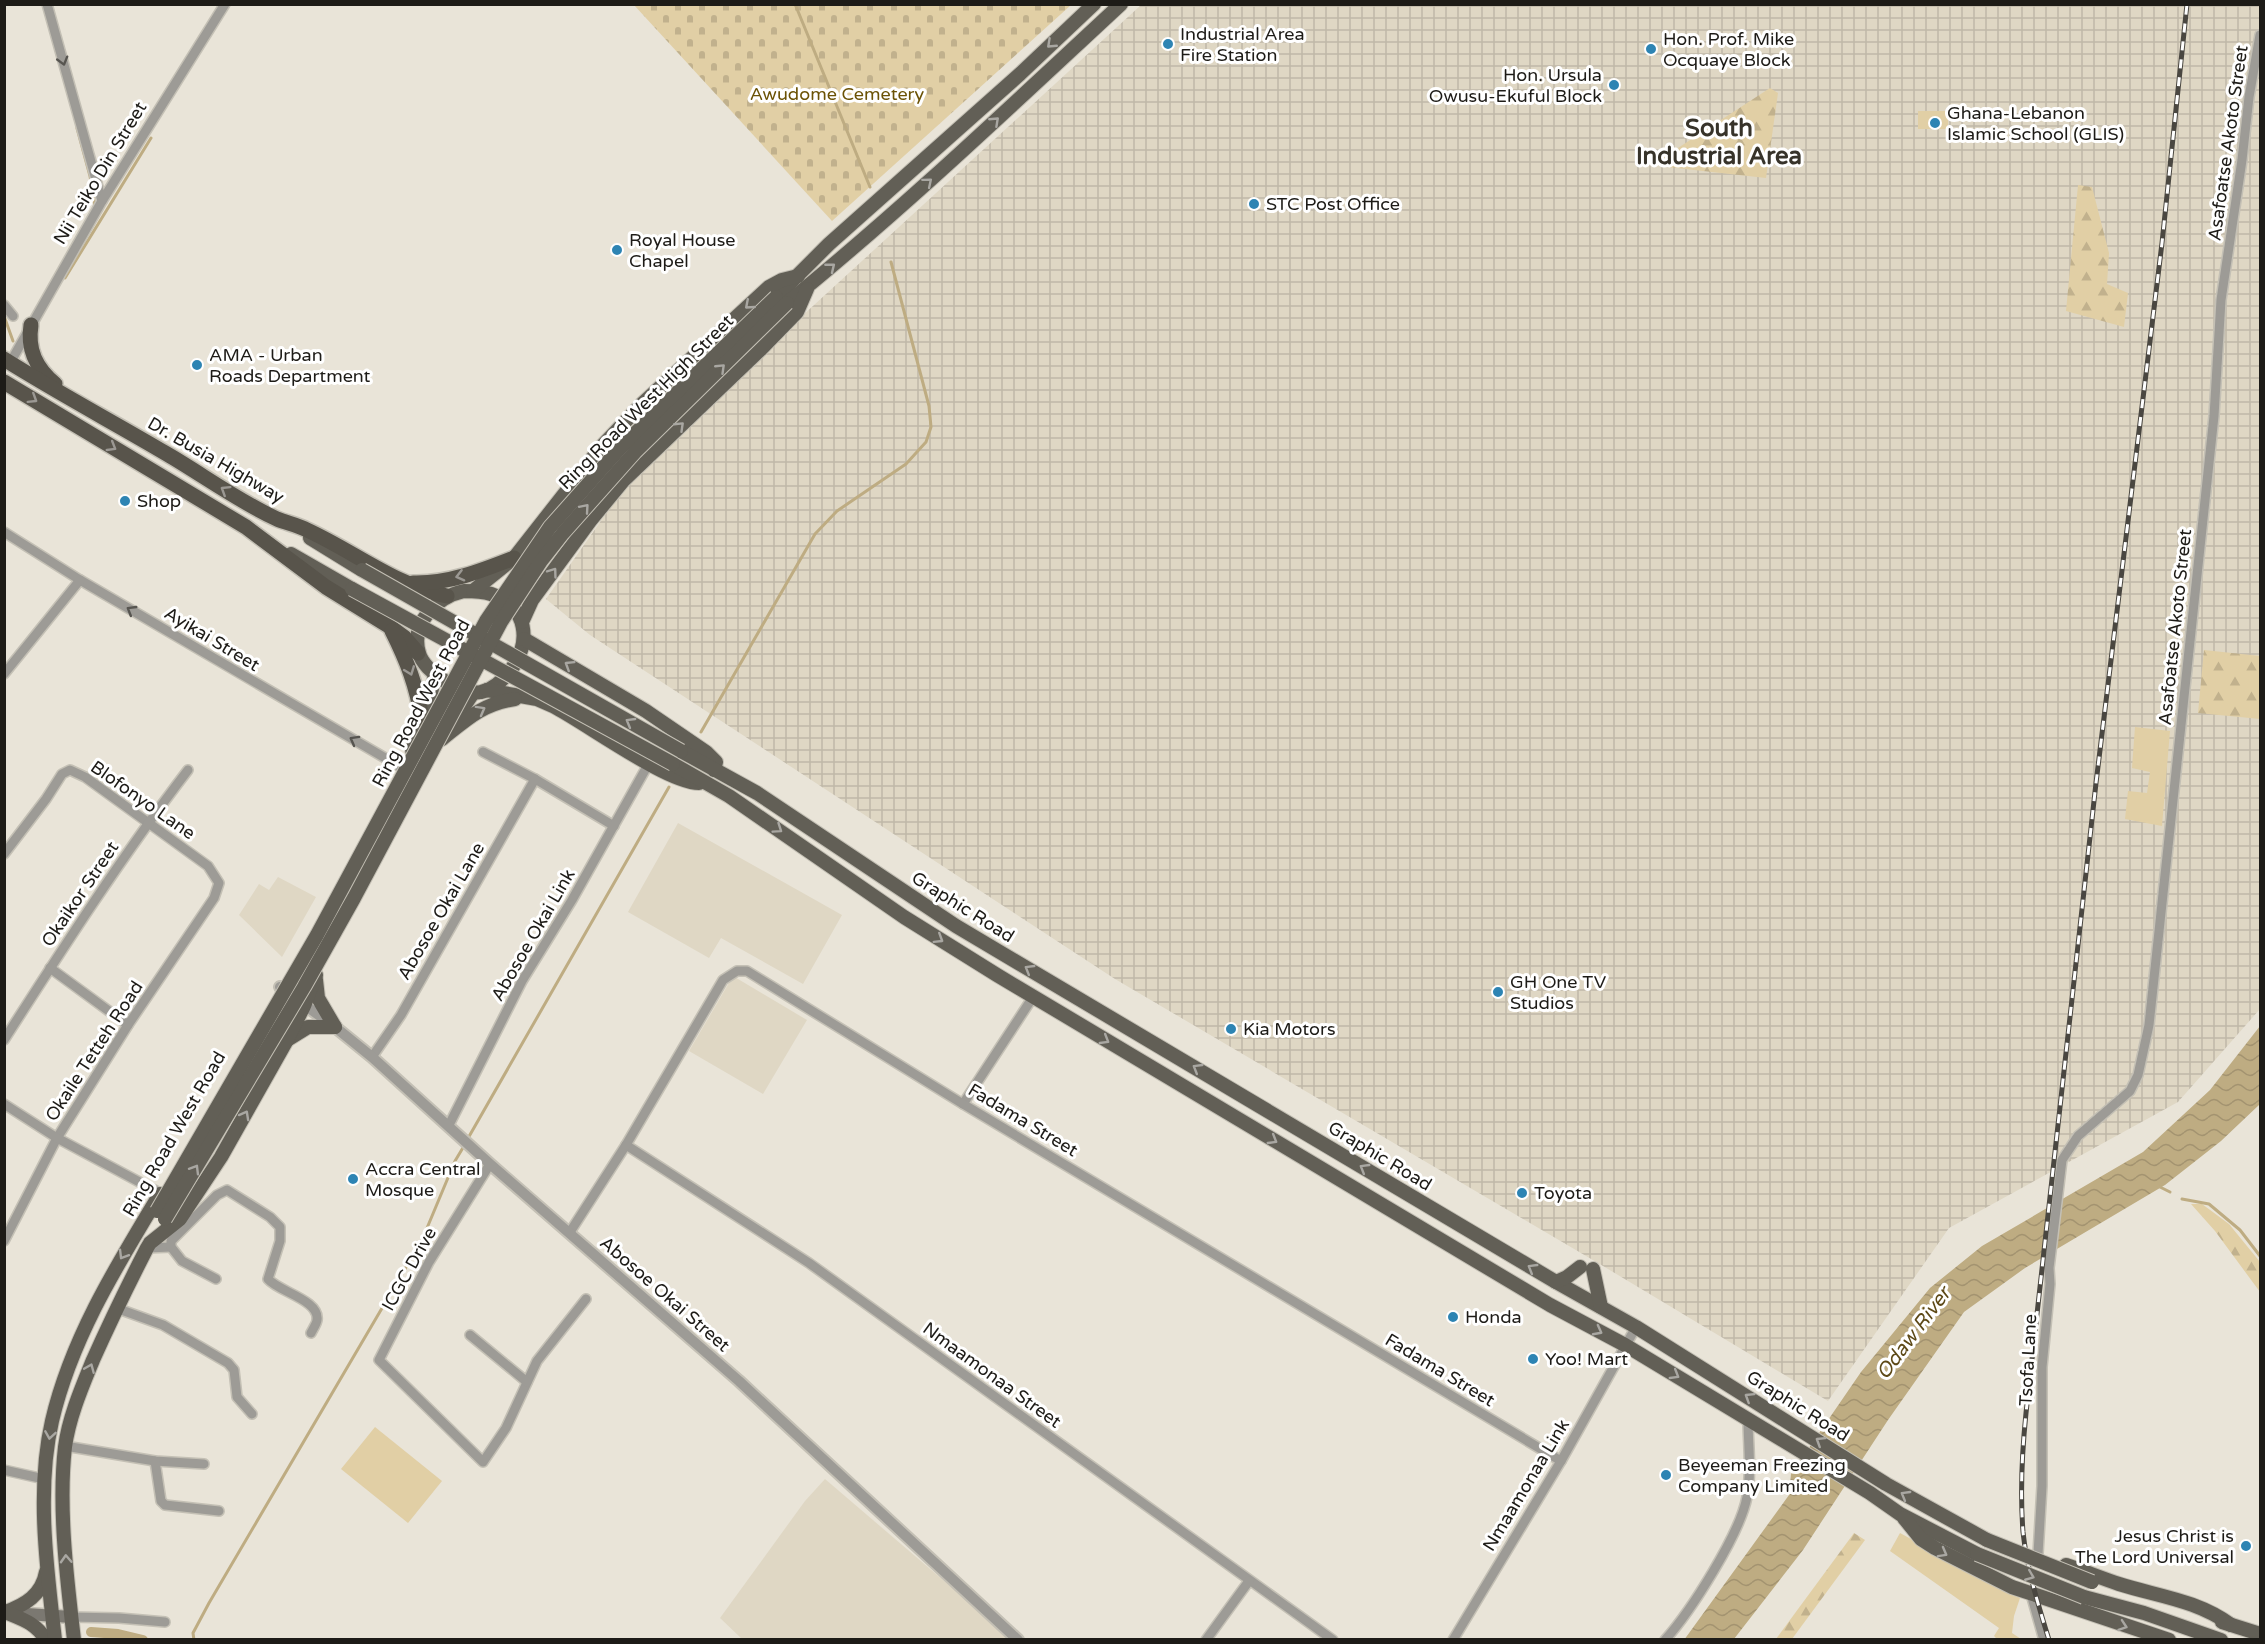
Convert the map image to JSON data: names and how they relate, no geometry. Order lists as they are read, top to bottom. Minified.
{"streets":{"highway":["Dr. Busia Highway"],"main road":["Ring Road West High Street","Ring Road West Road","Graphic Road"],"street":["Asafoatse Akoto Street","Nii Teiko Din Street","Ayikai Street","Blofonyo Lane","Okaikor Street","Abosoe Okai Lane","Abosoe Okai Link","Okaile Tetteh Road","Fadama Street","ICGC Drive","Abosoe Okai Street","Tsofa Lane","Nmaamonaa Street","Nmaamonaa Link"]},"crossings":[["Asafoatse Akoto Street","Tsofa Lane"],["Nii Teiko Din Street","Dr. Busia Highway"],["Ring Road West High Street","Dr. Busia Highway"],["Ring Road West High Street","Ring Road West Road"],["Ring Road West High Street","Graphic Road"],["Dr. Busia Highway","Ring Road West Road"],["Dr. Busia Highway","Graphic Road"],["Ayikai Street","Ring Road West Road"],["Ring Road West Road","Graphic Road"],["Ring Road West Road","Abosoe Okai Street"],["Blofonyo Lane","Okaikor Street"],["Blofonyo Lane","Okaile Tetteh Road"],["Graphic Road","Abosoe Okai Link"],["Graphic Road","Nmaamonaa Link"],["Abosoe Okai Lane","Abosoe Okai Street"],["Abosoe Okai Link","Abosoe Okai Street"],["Fadama Street","Abosoe Okai Street"],["Fadama Street","Nmaamonaa Street"],["Fadama Street","Nmaamonaa Link"],["ICGC Drive","Abosoe Okai Street"]],"one_way":["Ayikai Street"],"districts":["South Industrial Area"],"water":["Odaw River"],"parks":["Awudome Cemetery"],"places":["Industrial Area Fire Station","Hon. Prof. Mike Ocquaye Block","Hon. Ursula Owusu-Ekuful Block","Ghana-Lebanon Islamic School (GLIS)","STC Post Office","Royal House Chapel","AMA - Urban Roads Department","Shop","GH One TV Studios","Kia Motors","Accra Central Mosque","Toyota","Honda","Yoo! Mart","Beyeeman Freezing Company Limited","Jesus Christ is The Lord Universal"]}
